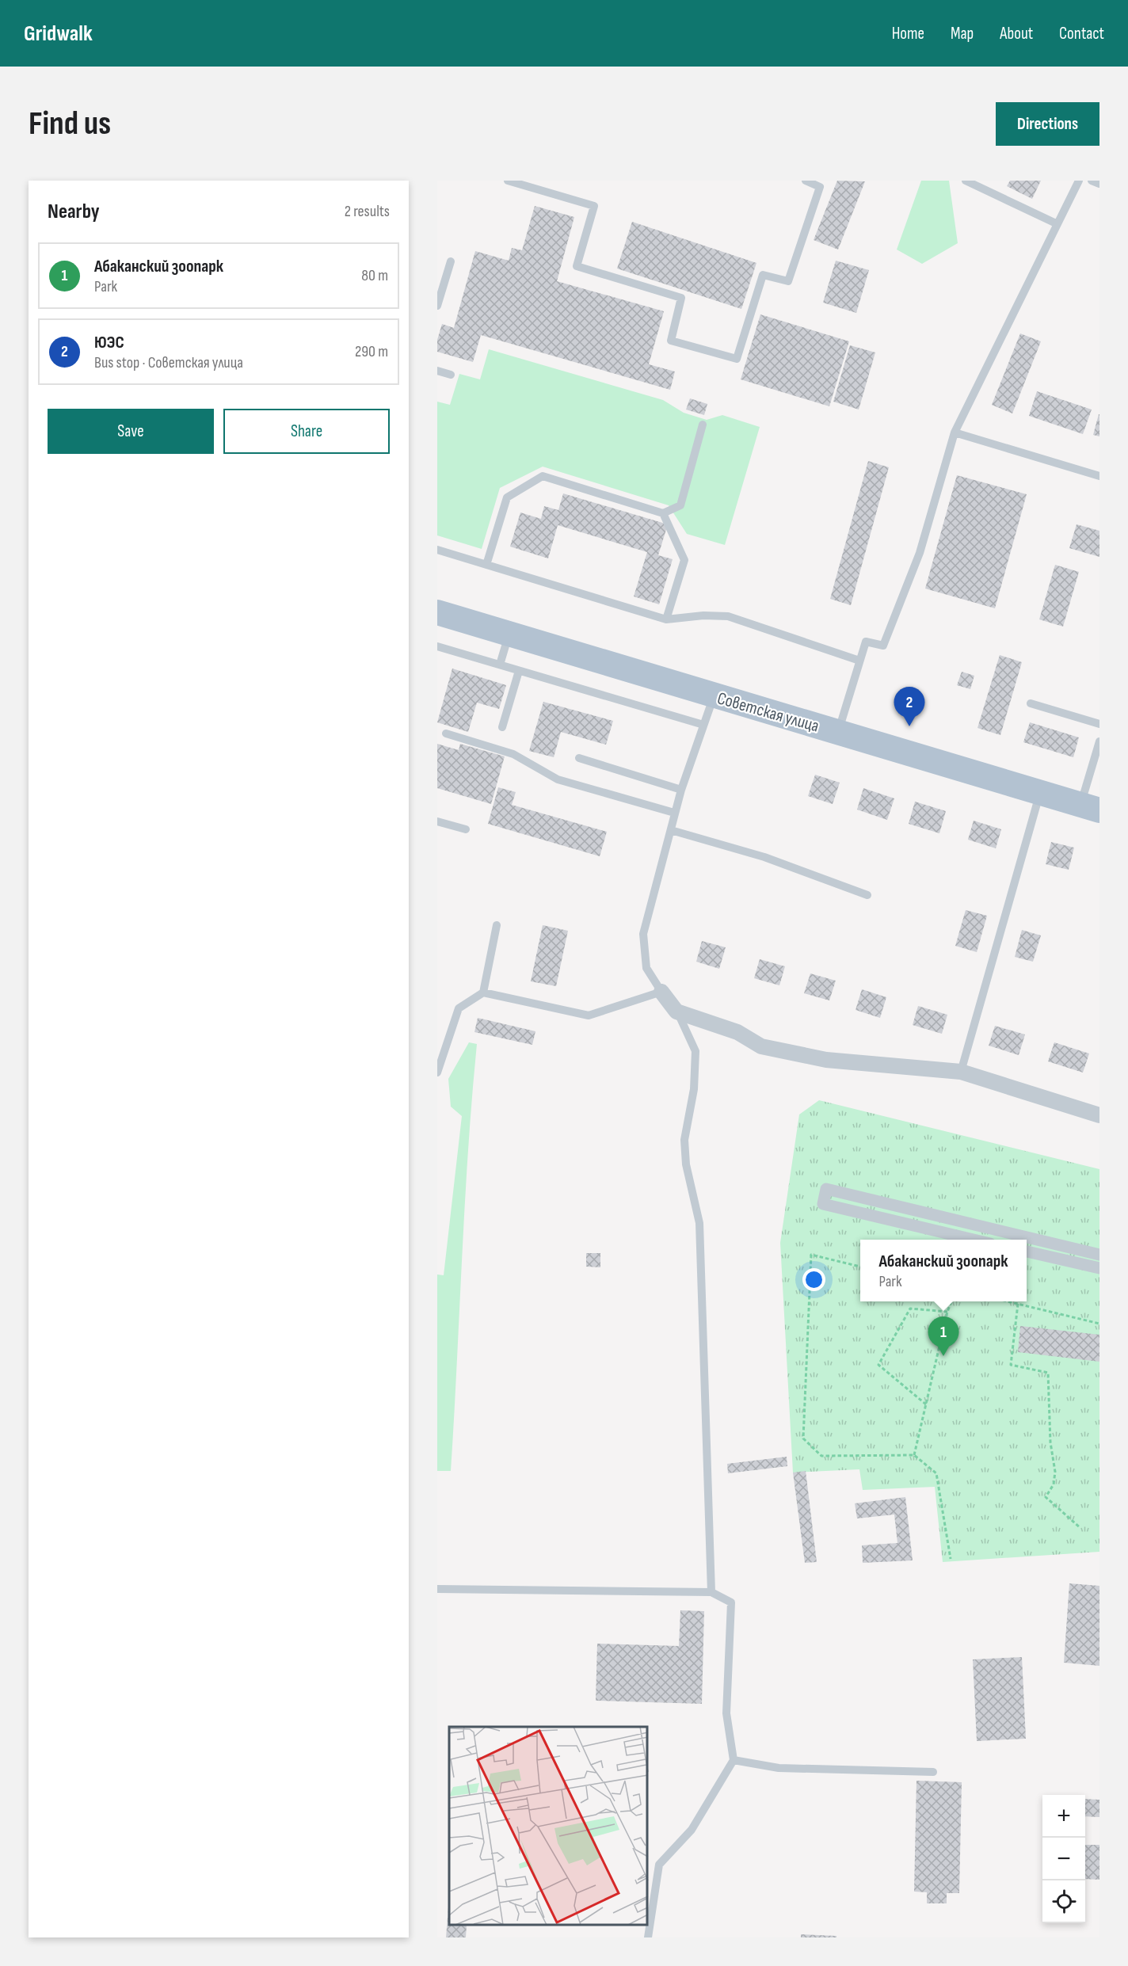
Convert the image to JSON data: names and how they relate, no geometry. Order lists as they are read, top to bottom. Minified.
{"streets":{"main road":["Советская улица"]},"page":{"header":"Gridwalk","nav":["Home","Map","About","Contact"],"buttons":["Directions",["Save","Share"]],"title":"Find us","heading":["Nearby","2 results"],"list":[{"mark":"1","name":"Абаканский зоопарк","note":"Park","value":"80 m"},{"mark":"2","name":"ЮЭС","note":"Bus stop · Советская улица","value":"290 m"}],"pins":["2","1"],"popup":["Абаканский зоопарк","Park"],"map_buttons":["+","−"]}}
